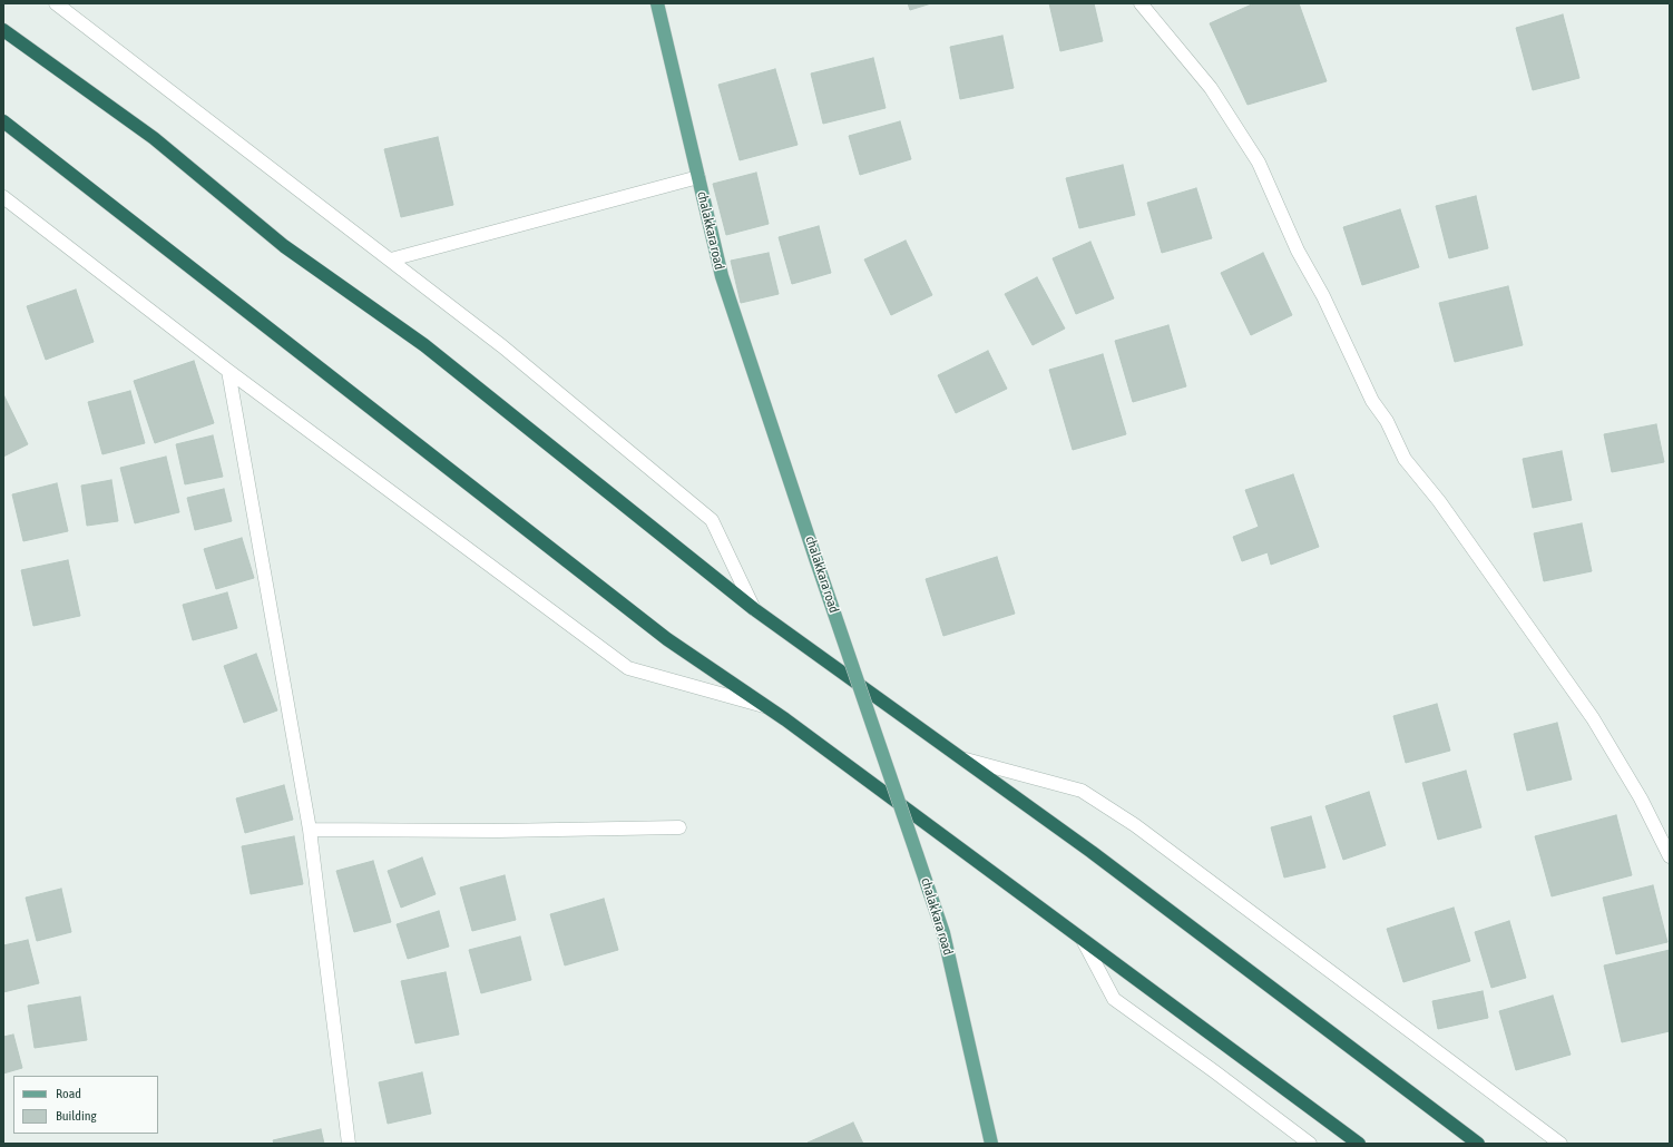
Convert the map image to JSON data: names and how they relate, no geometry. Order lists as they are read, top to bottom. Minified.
{"streets":{"main road":["chalakkara road"]},"legend":["Road","Building"]}
